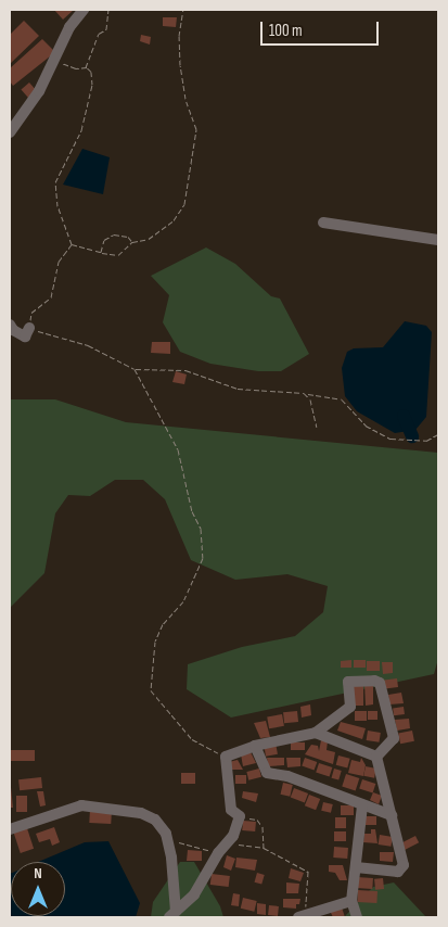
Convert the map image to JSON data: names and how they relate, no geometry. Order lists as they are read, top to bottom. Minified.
{"scale_bar":"100 m","north":"top"}
